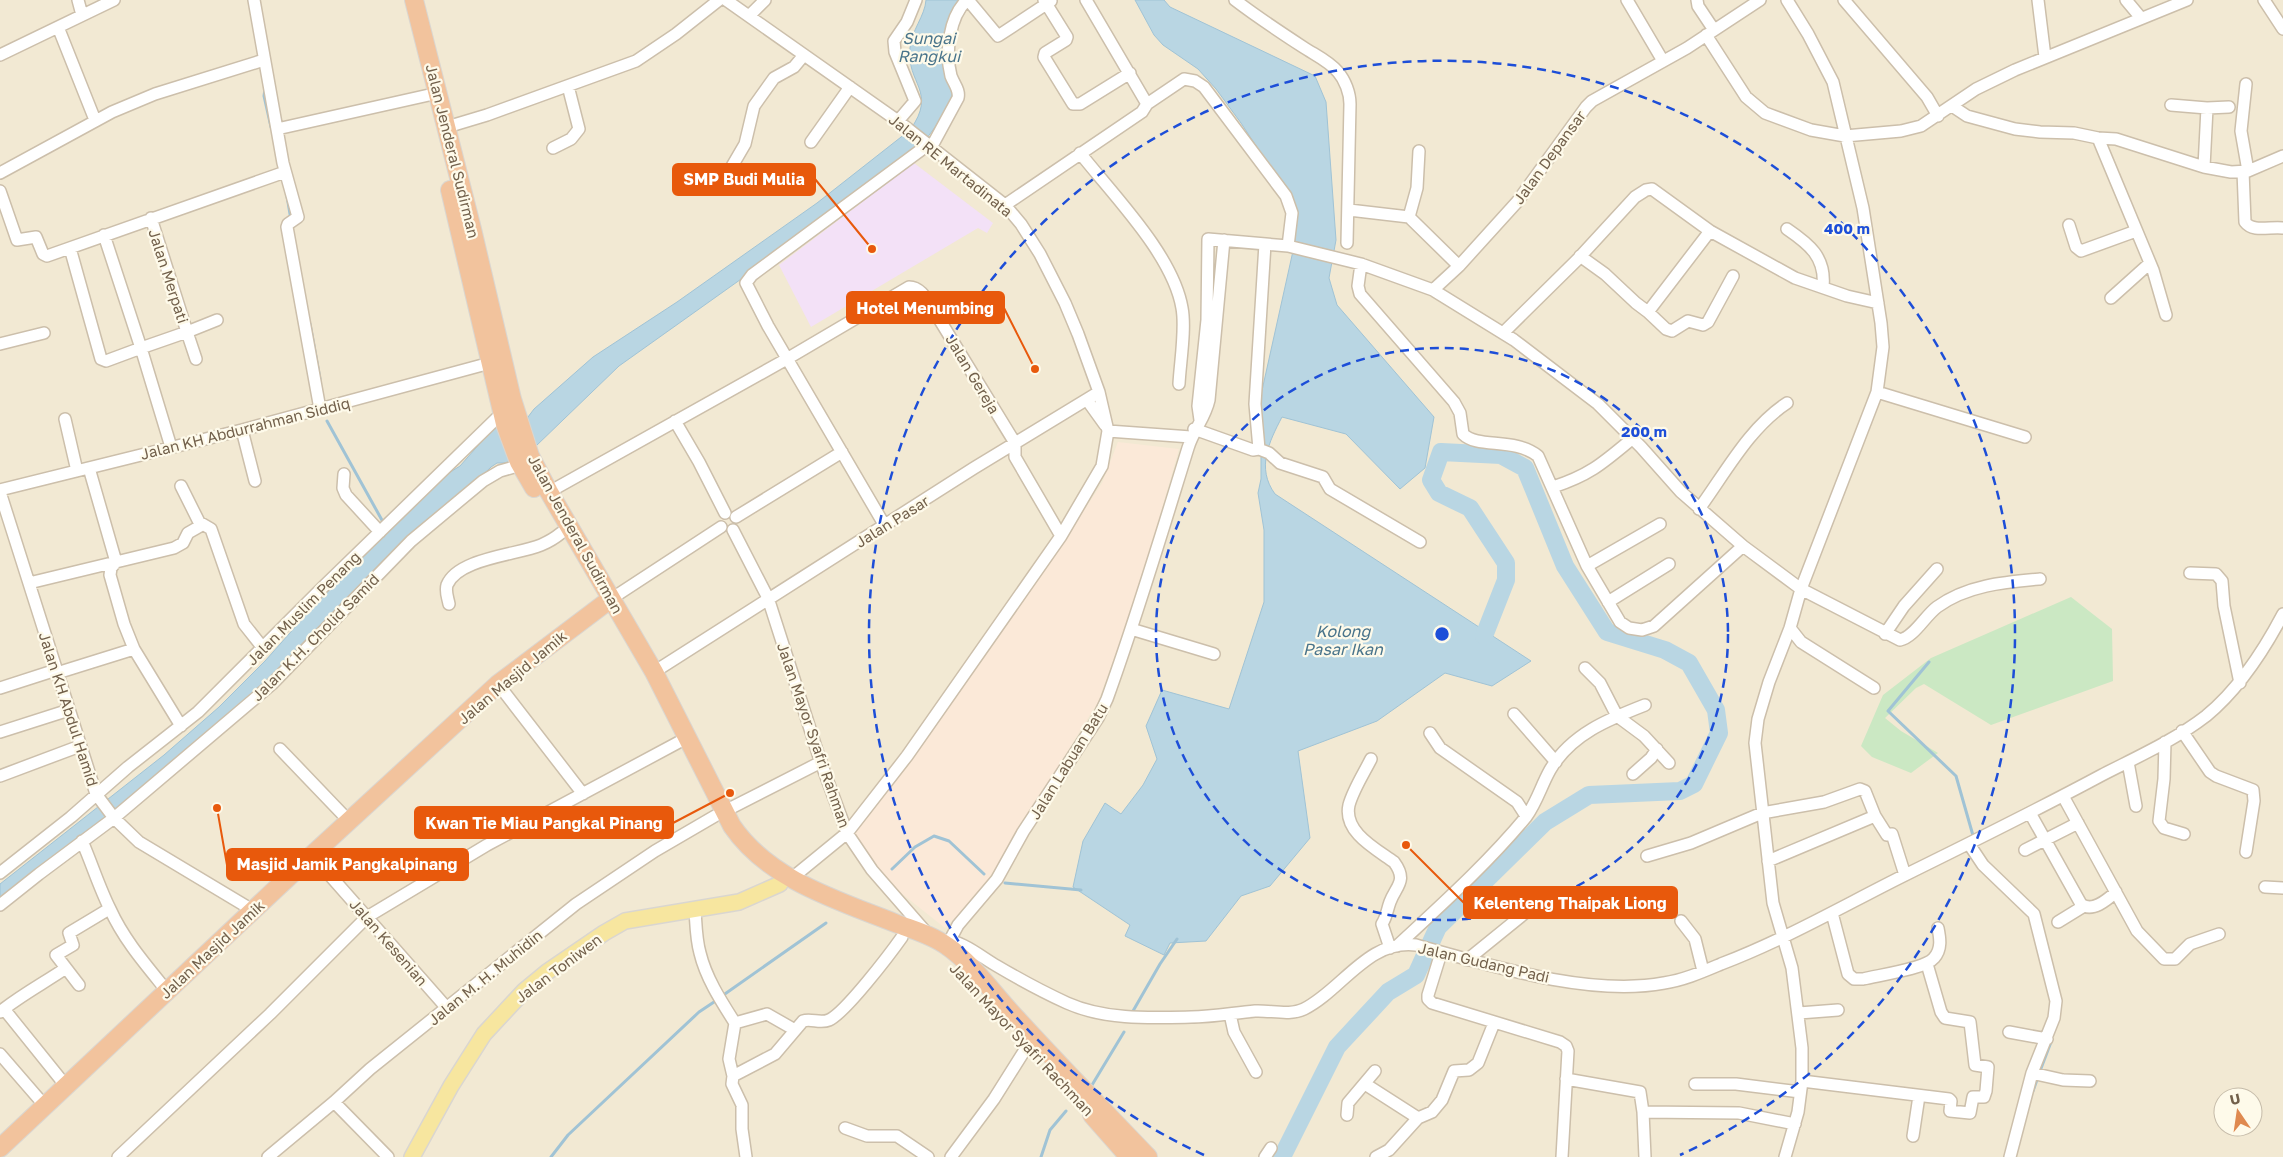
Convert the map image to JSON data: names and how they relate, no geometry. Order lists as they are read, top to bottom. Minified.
{"streets":{"highway":["Jalan Jenderal Sudirman","Jalan Masjid Jamik","Jalan Mayor Syafri Rachman"],"main road":["Jalan Toniwen"],"street":["Jalan Depansar","Jalan RE Martadinata","Jalan Merpati","Jalan Gereja","Jalan KH Abdurrahman Siddiq","Jalan Pasar","Jalan Muslim Penang","Jalan K.H. Cholid Samid","Jalan KH Abdul Hamid","Jalan Mayor Syafri Rahman","Jalan Labuan Batu","Jalan Kesenian","Jalan Gudang Padi","Jalan M. H. Muhidin"]},"crossings":[["Jalan Jenderal Sudirman","Jalan KH Abdurrahman Siddiq"],["Jalan Jenderal Sudirman","Jalan Pasar"],["Jalan Jenderal Sudirman","Jalan Muslim Penang"],["Jalan Jenderal Sudirman","Jalan K.H. Cholid Samid"],["Jalan Jenderal Sudirman","Jalan Masjid Jamik"],["Jalan Jenderal Sudirman","Jalan Mayor Syafri Rahman"],["Jalan Jenderal Sudirman","Jalan Labuan Batu"],["Jalan Jenderal Sudirman","Jalan Gudang Padi"],["Jalan Jenderal Sudirman","Jalan Toniwen"],["Jalan Jenderal Sudirman","Jalan M. H. Muhidin"],["Jalan Jenderal Sudirman","Jalan Mayor Syafri Rachman"],["Jalan RE Martadinata","Jalan Pasar"],["Jalan Gereja","Jalan Pasar"],["Jalan KH Abdurrahman Siddiq","Jalan KH Abdul Hamid"],["Jalan Pasar","Jalan Mayor Syafri Rahman"],["Jalan Muslim Penang","Jalan KH Abdul Hamid"],["Jalan K.H. Cholid Samid","Jalan KH Abdul Hamid"],["Jalan Masjid Jamik","Jalan KH Abdul Hamid"],["Jalan Masjid Jamik","Jalan Kesenian"],["Jalan Mayor Syafri Rahman","Jalan Labuan Batu"],["Jalan Mayor Syafri Rahman","Jalan Gudang Padi"],["Jalan Mayor Syafri Rahman","Jalan M. H. Muhidin"],["Jalan Mayor Syafri Rahman","Jalan Mayor Syafri Rachman"],["Jalan Labuan Batu","Jalan Gudang Padi"],["Jalan Labuan Batu","Jalan Mayor Syafri Rachman"],["Jalan Kesenian","Jalan M. H. Muhidin"],["Jalan Gudang Padi","Jalan Mayor Syafri Rachman"]],"water":["Sungai Rangkui","Kolong Pasar Ikan"],"places":["SMP Budi Mulia","Hotel Menumbing","Kwan Tie Miau Pangkal Pinang","Masjid Jamik Pangkalpinang","Kelenteng Thaipak Liong"],"north":"top","rings":["400 m","200 m"]}
